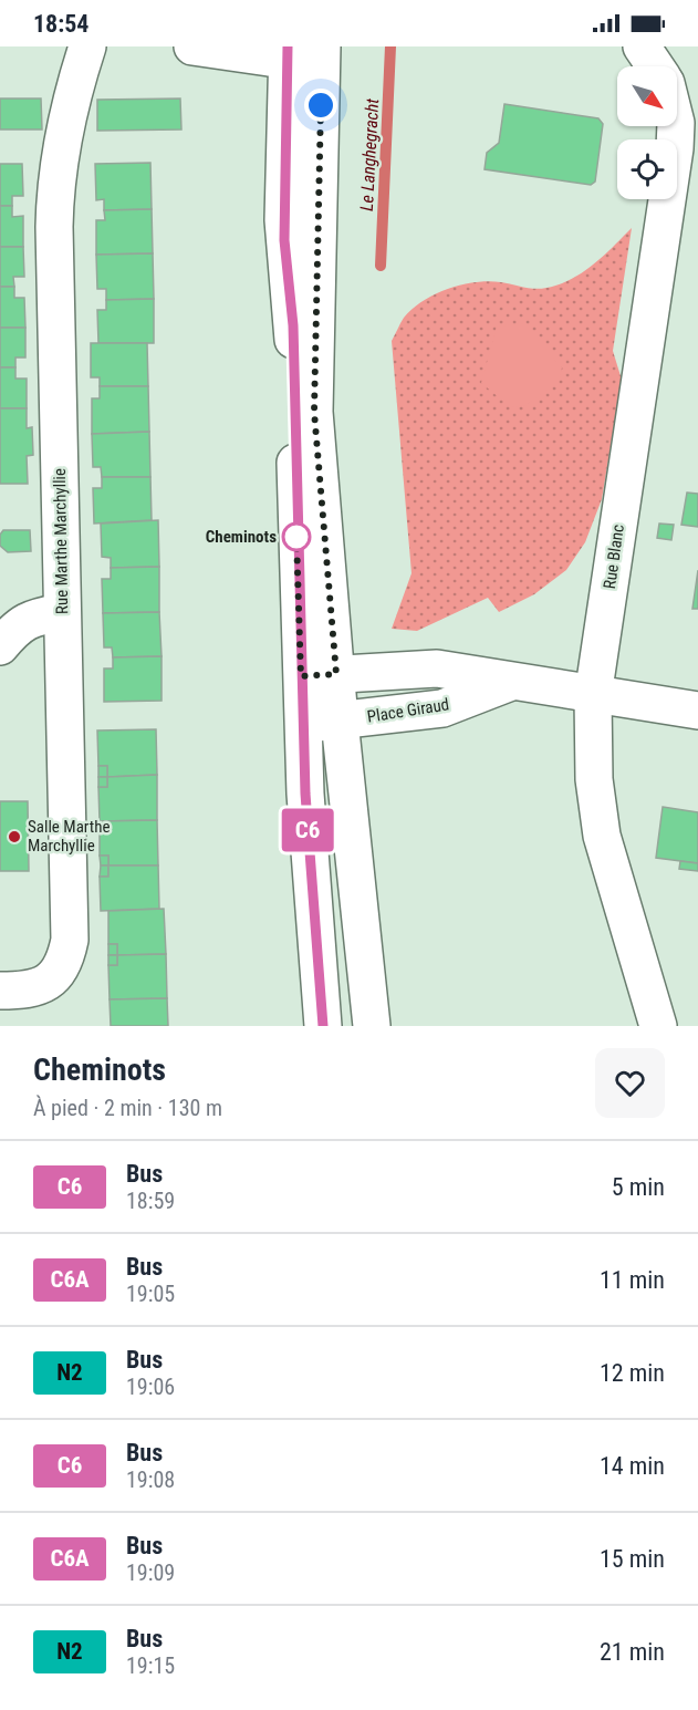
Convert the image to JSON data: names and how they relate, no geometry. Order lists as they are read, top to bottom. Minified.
{"streets":{"street":["Rue Marthe Marchyllie","Rue Blanc","Place Giraud"]},"crossings":[["Rue Blanc","Place Giraud"]],"water":["Le Langhegracht"],"places":["Cheminots","Salle Marthe Marchyllie"],"lines":["bus line C6"],"north":"bottom right","page":{"status":"18:54","on_map":"C6","heading":["Cheminots","À pied · 2 min · 130 m"],"list":[{"mark":"C6","name":"Bus","note":"18:59","value":"5 min"},{"mark":"C6A","name":"Bus","note":"19:05","value":"11 min"},{"mark":"N2","name":"Bus","note":"19:06","value":"12 min"},{"mark":"C6","name":"Bus","note":"19:08","value":"14 min"},{"mark":"C6A","name":"Bus","note":"19:09","value":"15 min"},{"mark":"N2","name":"Bus","note":"19:15","value":"21 min"}]}}
